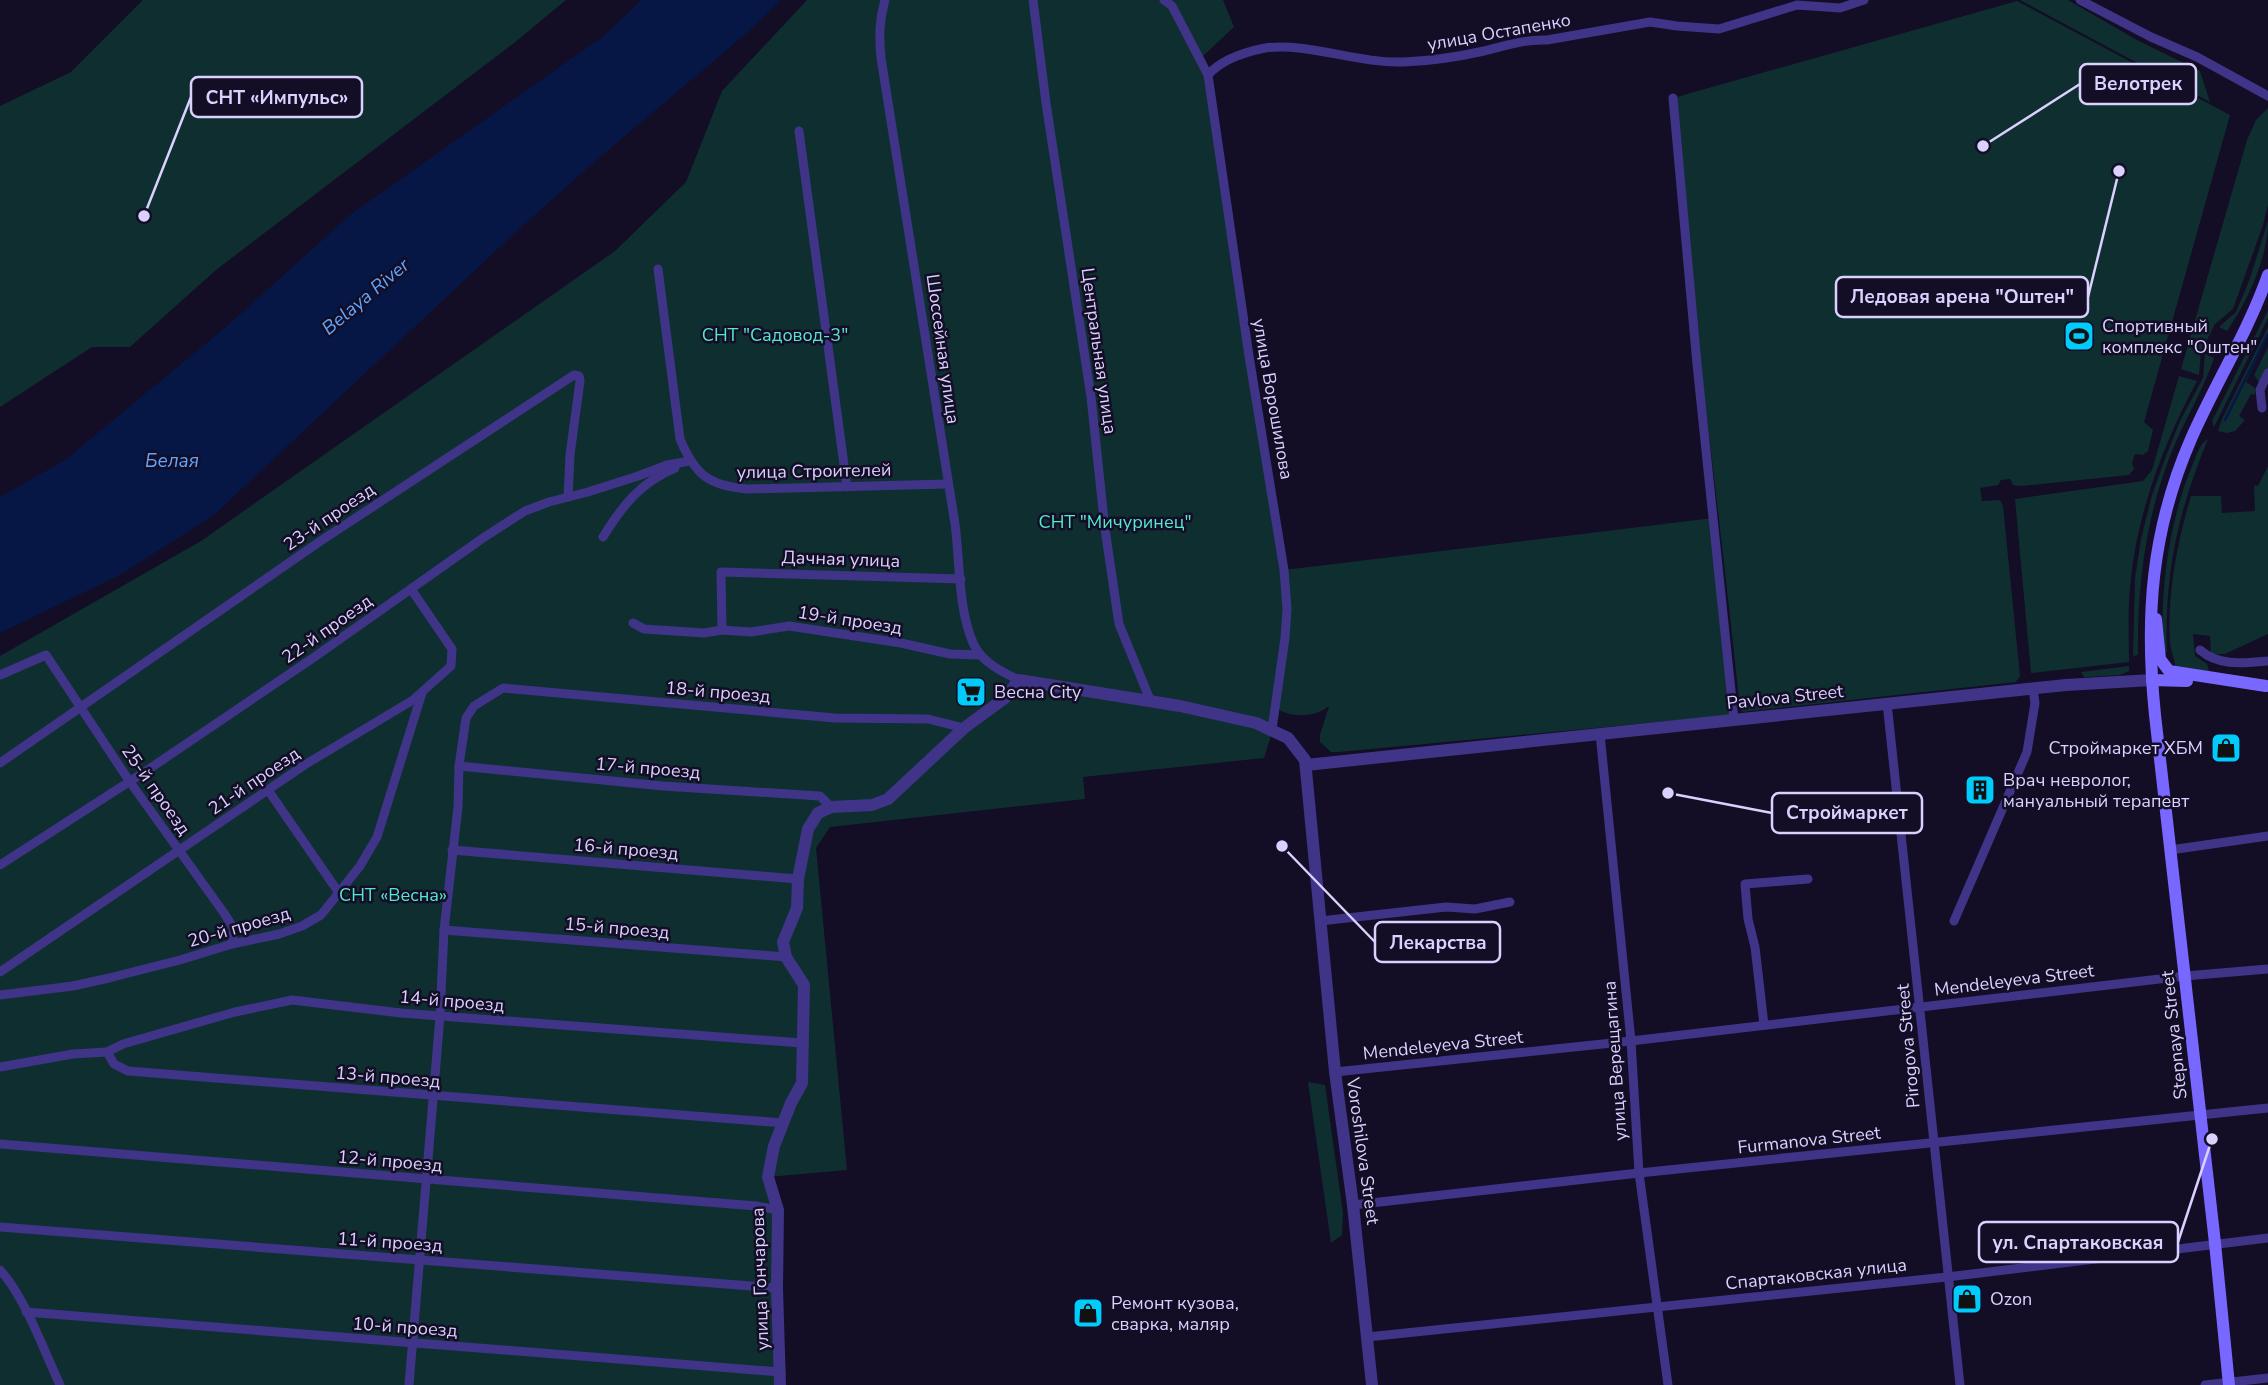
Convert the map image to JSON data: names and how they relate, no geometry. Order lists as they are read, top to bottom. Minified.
{"streets":{"main road":["Pavlova Street","Stepnaya Street"],"street":["улица Остапенко","Шоссейная улица","Центральная улица","улица Ворошилова","улица Строителей","23-й проезд","Дачная улица","19-й проезд","22-й проезд","18-й проезд","17-й проезд","21-й проезд","25-й проезд","16-й проезд","20-й проезд","15-й проезд","Mendeleyeva Street","14-й проезд","Pirogova Street","улица Верещагина","13-й проезд","Furmanova Street","Voroshilova Street","12-й проезд","11-й проезд","Спартаковская улица","улица Гончарова","10-й проезд"]},"crossings":[["улица Остапенко","улица Ворошилова"],["Шоссейная улица","улица Строителей"],["Шоссейная улица","Дачная улица"],["Шоссейная улица","19-й проезд"],["улица Строителей","22-й проезд"],["23-й проезд","22-й проезд"],["23-й проезд","25-й проезд"],["Дачная улица","19-й проезд"],["22-й проезд","21-й проезд"],["22-й проезд","25-й проезд"],["18-й проезд","17-й проезд"],["Pavlova Street","Stepnaya Street"],["Pavlova Street","Pirogova Street"],["Pavlova Street","улица Верещагина"],["Pavlova Street","Voroshilova Street"],["21-й проезд","25-й проезд"],["21-й проезд","20-й проезд"],["25-й проезд","20-й проезд"],["15-й проезд","улица Гончарова"],["Mendeleyeva Street","Stepnaya Street"],["Mendeleyeva Street","Pirogova Street"],["Mendeleyeva Street","улица Верещагина"],["Mendeleyeva Street","Voroshilova Street"],["14-й проезд","13-й проезд"],["14-й проезд","улица Гончарова"],["Stepnaya Street","Furmanova Street"],["Stepnaya Street","Спартаковская улица"],["Pirogova Street","Furmanova Street"],["Pirogova Street","Спартаковская улица"],["улица Верещагина","Furmanova Street"],["улица Верещагина","Спартаковская улица"],["13-й проезд","улица Гончарова"],["Furmanova Street","Voroshilova Street"],["Voroshilova Street","Спартаковская улица"],["12-й проезд","улица Гончарова"],["11-й проезд","улица Гончарова"],["улица Гончарова","10-й проезд"]],"water":["Belaya River","Белая"],"parks":["СНТ \"Садовод-3\"","СНТ \"Мичуринец\"","СНТ «Весна»"],"places":{"other":["Велотрек","Ледовая арена \"Оштен\"","СНТ «Импульс»","Строймаркет","Лекарства","ул. Спартаковская"],"sports":["Спортивный комплекс \"Оштен\""],"supermarket":["Весна City"],"shop":["Строймаркет ХБМ","Ozon","Ремонт кузова, сварка, маляр"],"building":["Врач невролог, мануальный терапевт"]}}
